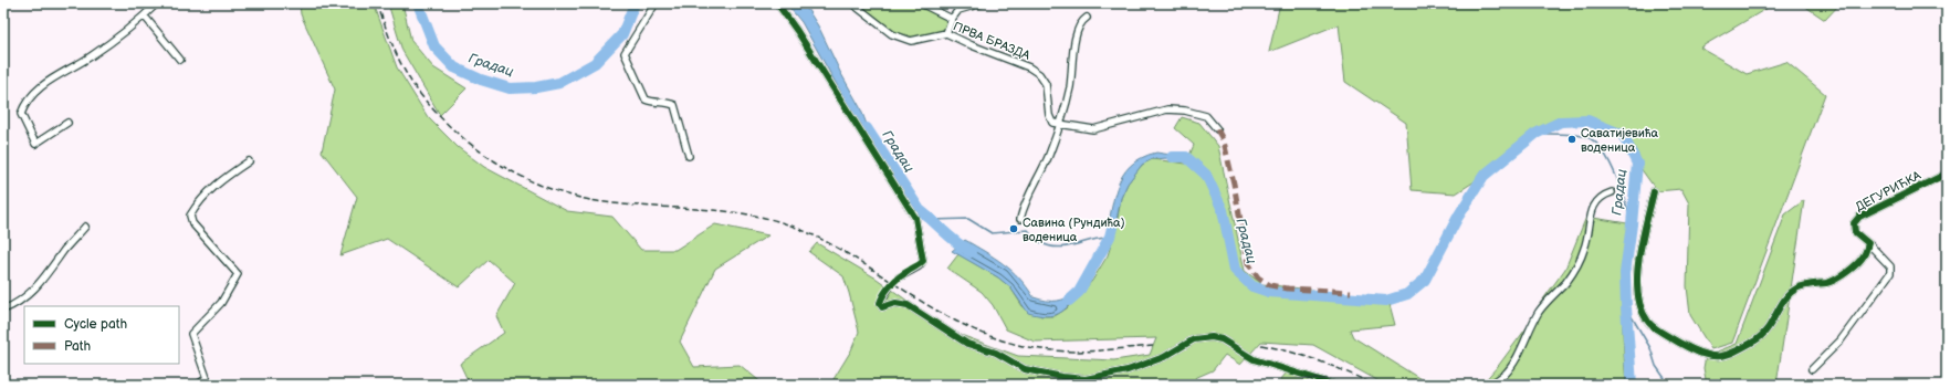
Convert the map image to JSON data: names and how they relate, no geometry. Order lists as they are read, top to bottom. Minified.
{"streets":{"street":["ПРВА БРАЗДА","ДЕГУРИЋКА"]},"water":["Градац"],"places":["Саватијевића воденица","Савина (Рундића) воденица"],"legend":["Cycle path","Path"]}
